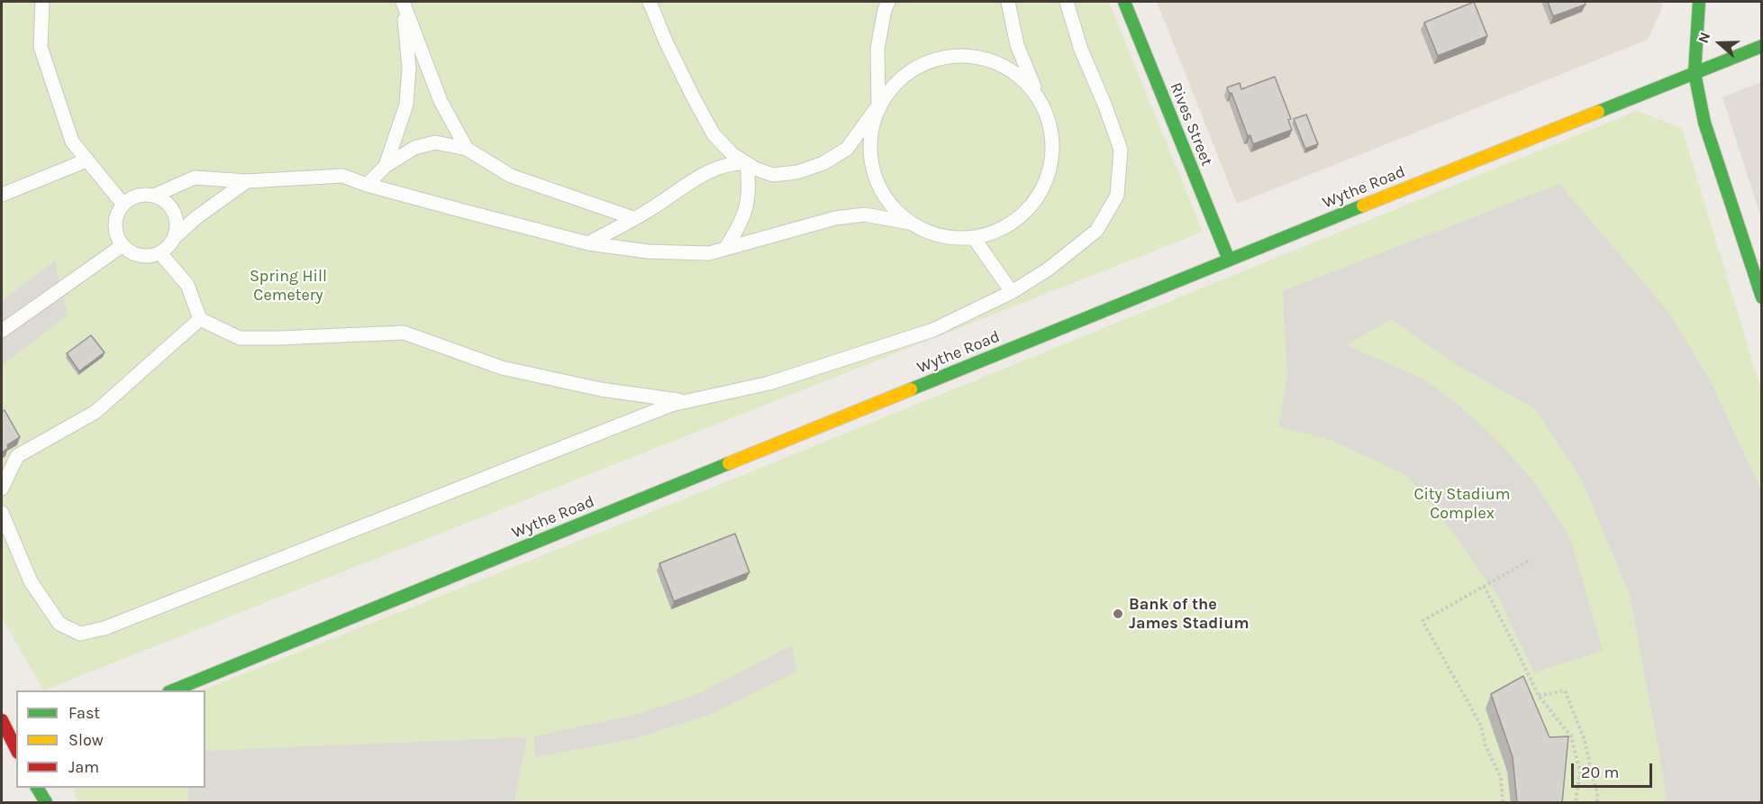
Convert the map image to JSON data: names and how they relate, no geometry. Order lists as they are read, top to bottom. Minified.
{"streets":{"street":["Rives Street","Wythe Road"]},"crossings":[["Rives Street","Wythe Road"]],"parks":["Spring Hill Cemetery","City Stadium Complex"],"places":["Bank of the James Stadium"],"legend":["Fast","Slow","Jam"],"scale_bar":"20 m","north":"left"}
